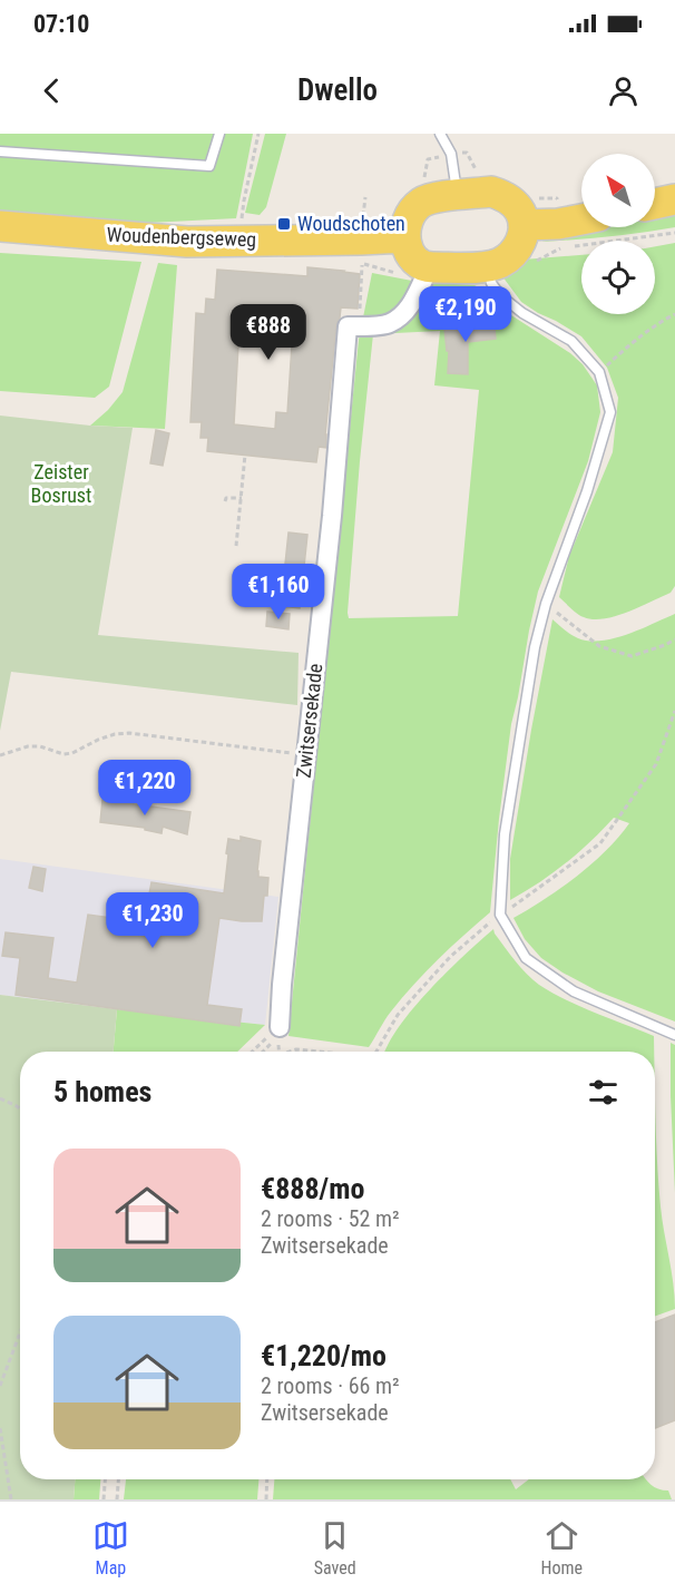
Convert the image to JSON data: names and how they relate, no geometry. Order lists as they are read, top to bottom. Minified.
{"streets":{"main road":["Woudenbergseweg"],"street":["Zwitsersekade"]},"parks":["Zeister Bosrust"],"places":{"transit":["Woudschoten"]},"north":"top left","page":{"status":"07:10","header":"Dwello","price":["€2,190","€888","€1,160","€1,220","€1,230"],"heading":"5 homes","list":[{"name":"€888/mo","note":"2 rooms · 52 m² · Zwitsersekade"},{"name":"€1,220/mo","note":"2 rooms · 66 m² · Zwitsersekade"}],"tabs":["Map","Saved","Home"]}}
